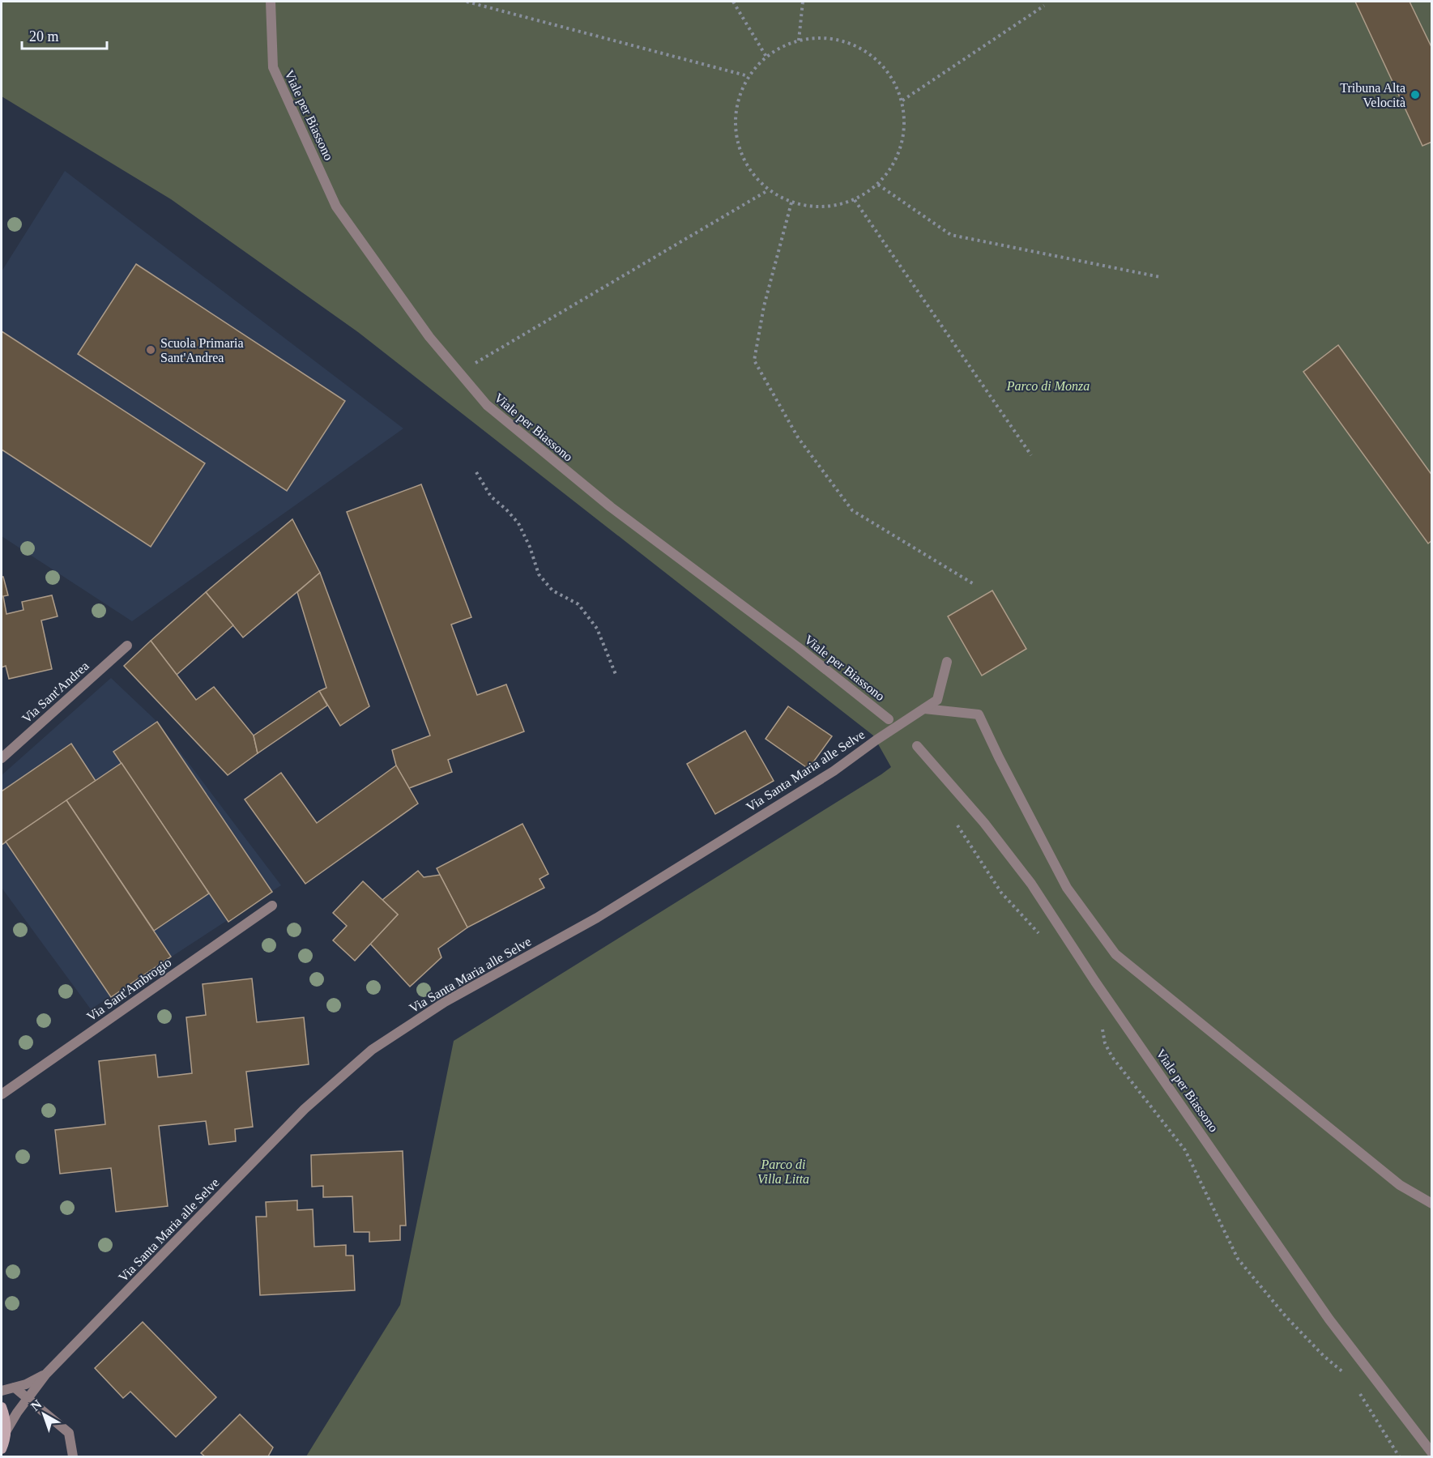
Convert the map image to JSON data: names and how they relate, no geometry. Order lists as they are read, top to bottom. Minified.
{"streets":{"street":["Viale per Biassono","Via Sant'Andrea","Via Santa Maria alle Selve","Via Sant'Ambrogio"]},"parks":["Parco di Monza","Parco di Villa Litta"],"places":["Tribuna Alta Velocità","Scuola Primaria Sant'Andrea"],"scale_bar":"20 m","north":"top left"}
